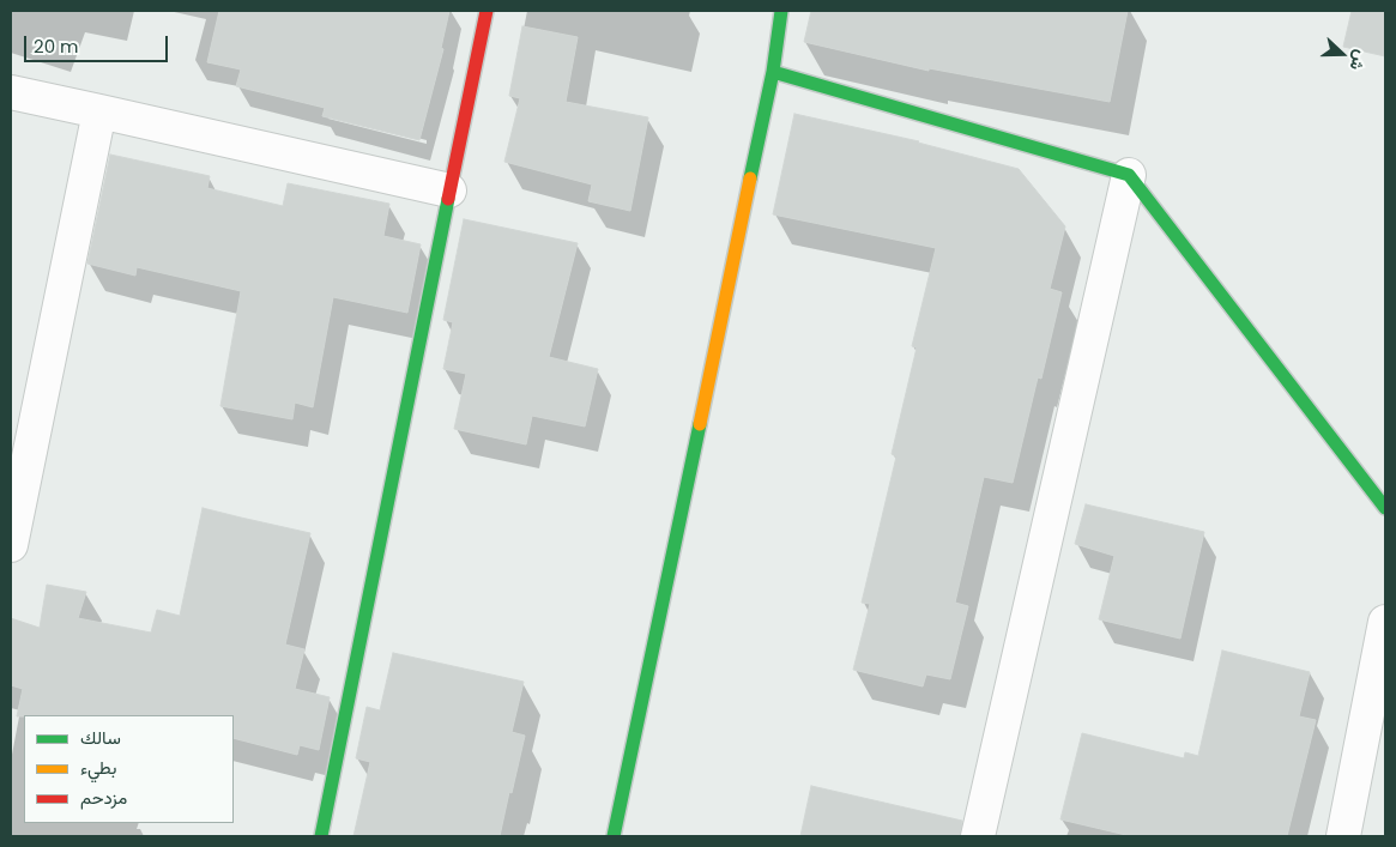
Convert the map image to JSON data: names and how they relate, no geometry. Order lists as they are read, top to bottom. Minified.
{"legend":["سالك","بطيء","مزدحم"],"scale_bar":"20 m","north":"right"}
